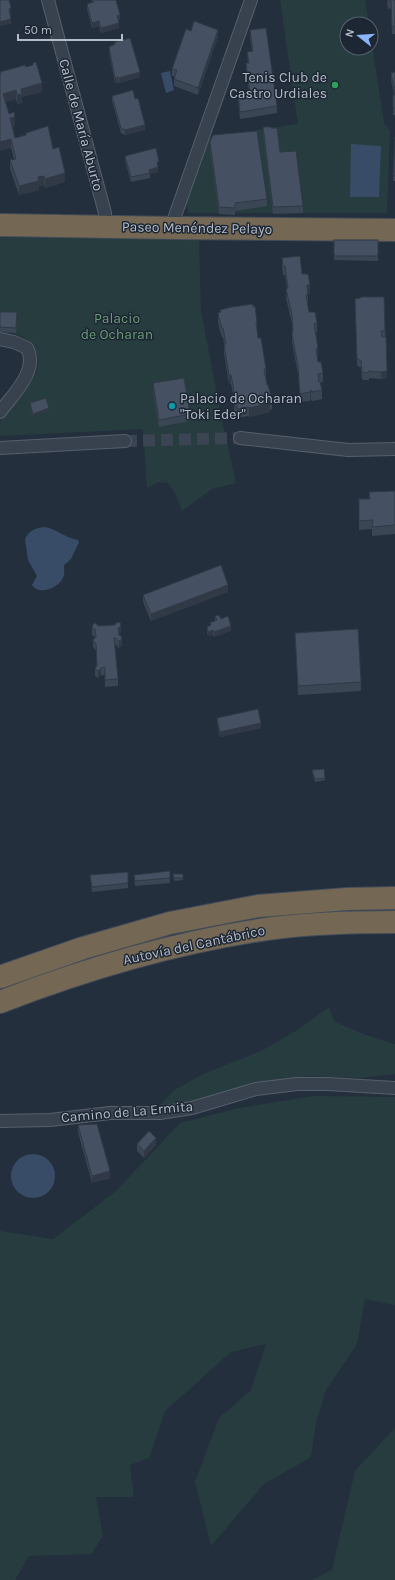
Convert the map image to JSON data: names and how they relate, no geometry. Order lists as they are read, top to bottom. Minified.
{"streets":{"highway":["Paseo Menéndez Pelayo","Autovía del Cantábrico"],"street":["Calle de María Aburto","Camino de La Ermita"]},"crossings":[["Calle de María Aburto","Paseo Menéndez Pelayo"]],"parks":["Palacio de Ocharan"],"places":["Tenis Club de Castro Urdiales","Palacio de Ocharan \"Toki Eder\""],"scale_bar":"50 m","north":"left"}
